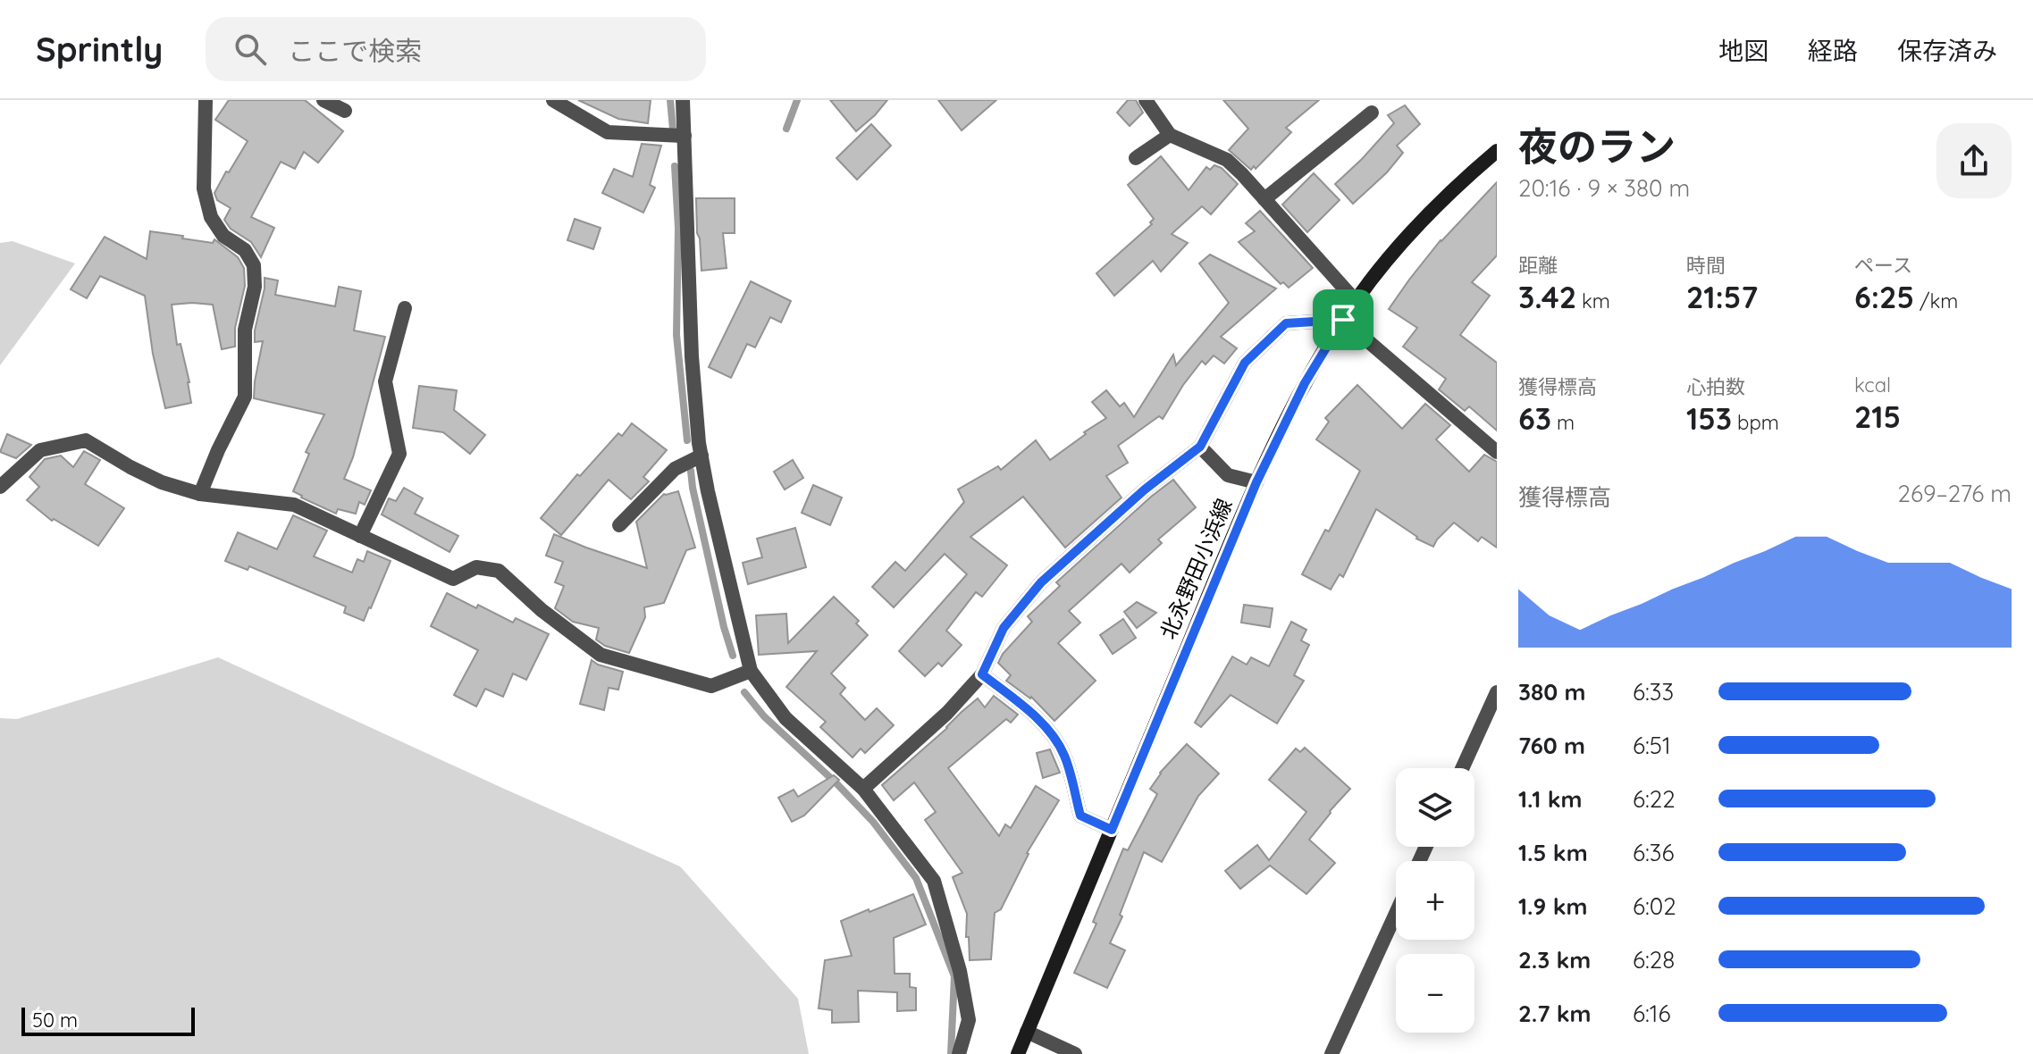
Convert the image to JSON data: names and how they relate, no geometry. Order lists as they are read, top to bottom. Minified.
{"streets":{"main road":["北永野田小浜線"]},"scale_bar":"50 m","page":{"header":"Sprintly","search":"ここで検索","nav":["地図","経路","保存済み"],"heading":["夜のラン","20:16 · 9 × 380 m"],"stats":[["距離","3.42 km"],["時間","21:57"],["ペース","6:25 /km"],["獲得標高","63 m"],["心拍数","153 bpm"],["kcal","215"]],"chart":["獲得標高","269–276 m"],"list":[{"name":"380 m","note":"6:33"},{"name":"760 m","note":"6:51"},{"name":"1.1 km","note":"6:22"},{"name":"1.5 km","note":"6:36"},{"name":"1.9 km","note":"6:02"},{"name":"2.3 km","note":"6:28"},{"name":"2.7 km","note":"6:16"}],"map_buttons":["+","−"],"scale":"50 m"}}
